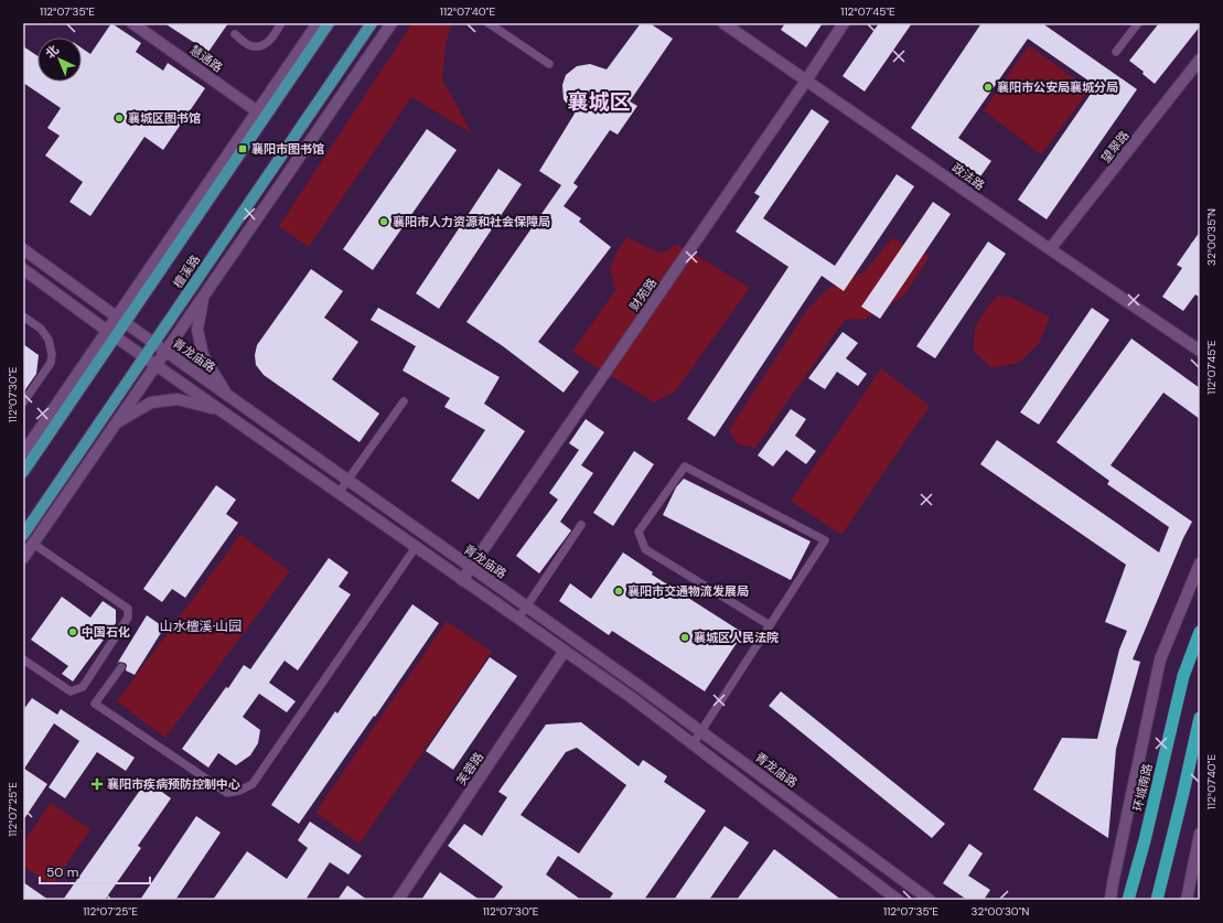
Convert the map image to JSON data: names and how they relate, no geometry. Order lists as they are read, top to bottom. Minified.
{"streets":{"highway":["环城南路"],"main road":["檀溪路"],"street":["慧通路","望翠路","政法路","财苑路","青龙庙路","芙蓉路"]},"crossings":[["慧通路","檀溪路"],["望翠路","政法路"],["政法路","财苑路"],["檀溪路","青龙庙路"],["财苑路","青龙庙路"]],"districts":["襄城区","山水檀溪·山园"],"places":{"other":["襄阳市公安局襄城分局","襄城区图书馆","襄阳市人力资源和社会保障局","襄阳市交通物流发展局","中国石化","襄城区人民法院"],"transit":["襄阳市图书馆"],"health":["襄阳市疾病预防控制中心"]},"scale_bar":"50 m","north":"top left","coordinates":["112°07'35\"E","112°07'40\"E","112°07'45\"E","32°00'35\"N","112°07'30\"E","112°07'25\"E","32°00'30\"N"]}
